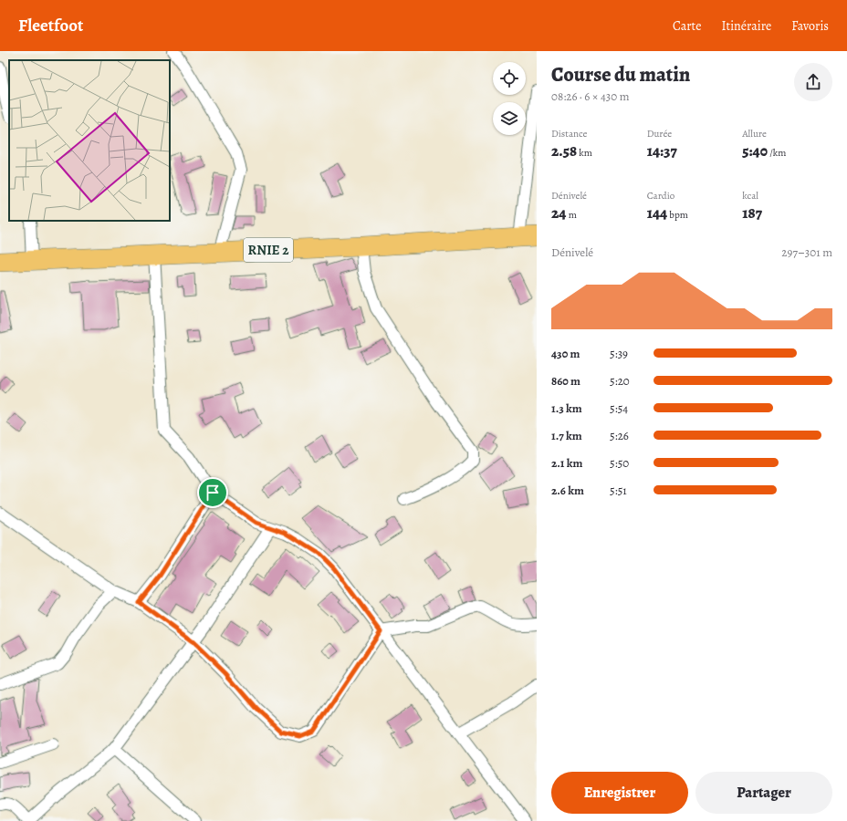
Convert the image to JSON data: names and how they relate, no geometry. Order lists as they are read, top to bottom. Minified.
{"streets":{"highway":["RNIE 2"]},"page":{"header":"Fleetfoot","nav":["Carte","Itinéraire","Favoris"],"heading":["Course du matin","08:26 · 6 × 430 m"],"stats":[["Distance","2.58 km"],["Durée","14:37"],["Allure","5:40 /km"],["Dénivelé","24 m"],["Cardio","144 bpm"],["kcal","187"]],"chart":["Dénivelé","297–301 m"],"list":[{"name":"430 m","note":"5:39"},{"name":"860 m","note":"5:20"},{"name":"1.3 km","note":"5:54"},{"name":"1.7 km","note":"5:26"},{"name":"2.1 km","note":"5:50"},{"name":"2.6 km","note":"5:51"}],"buttons":["Enregistrer","Partager"]}}
